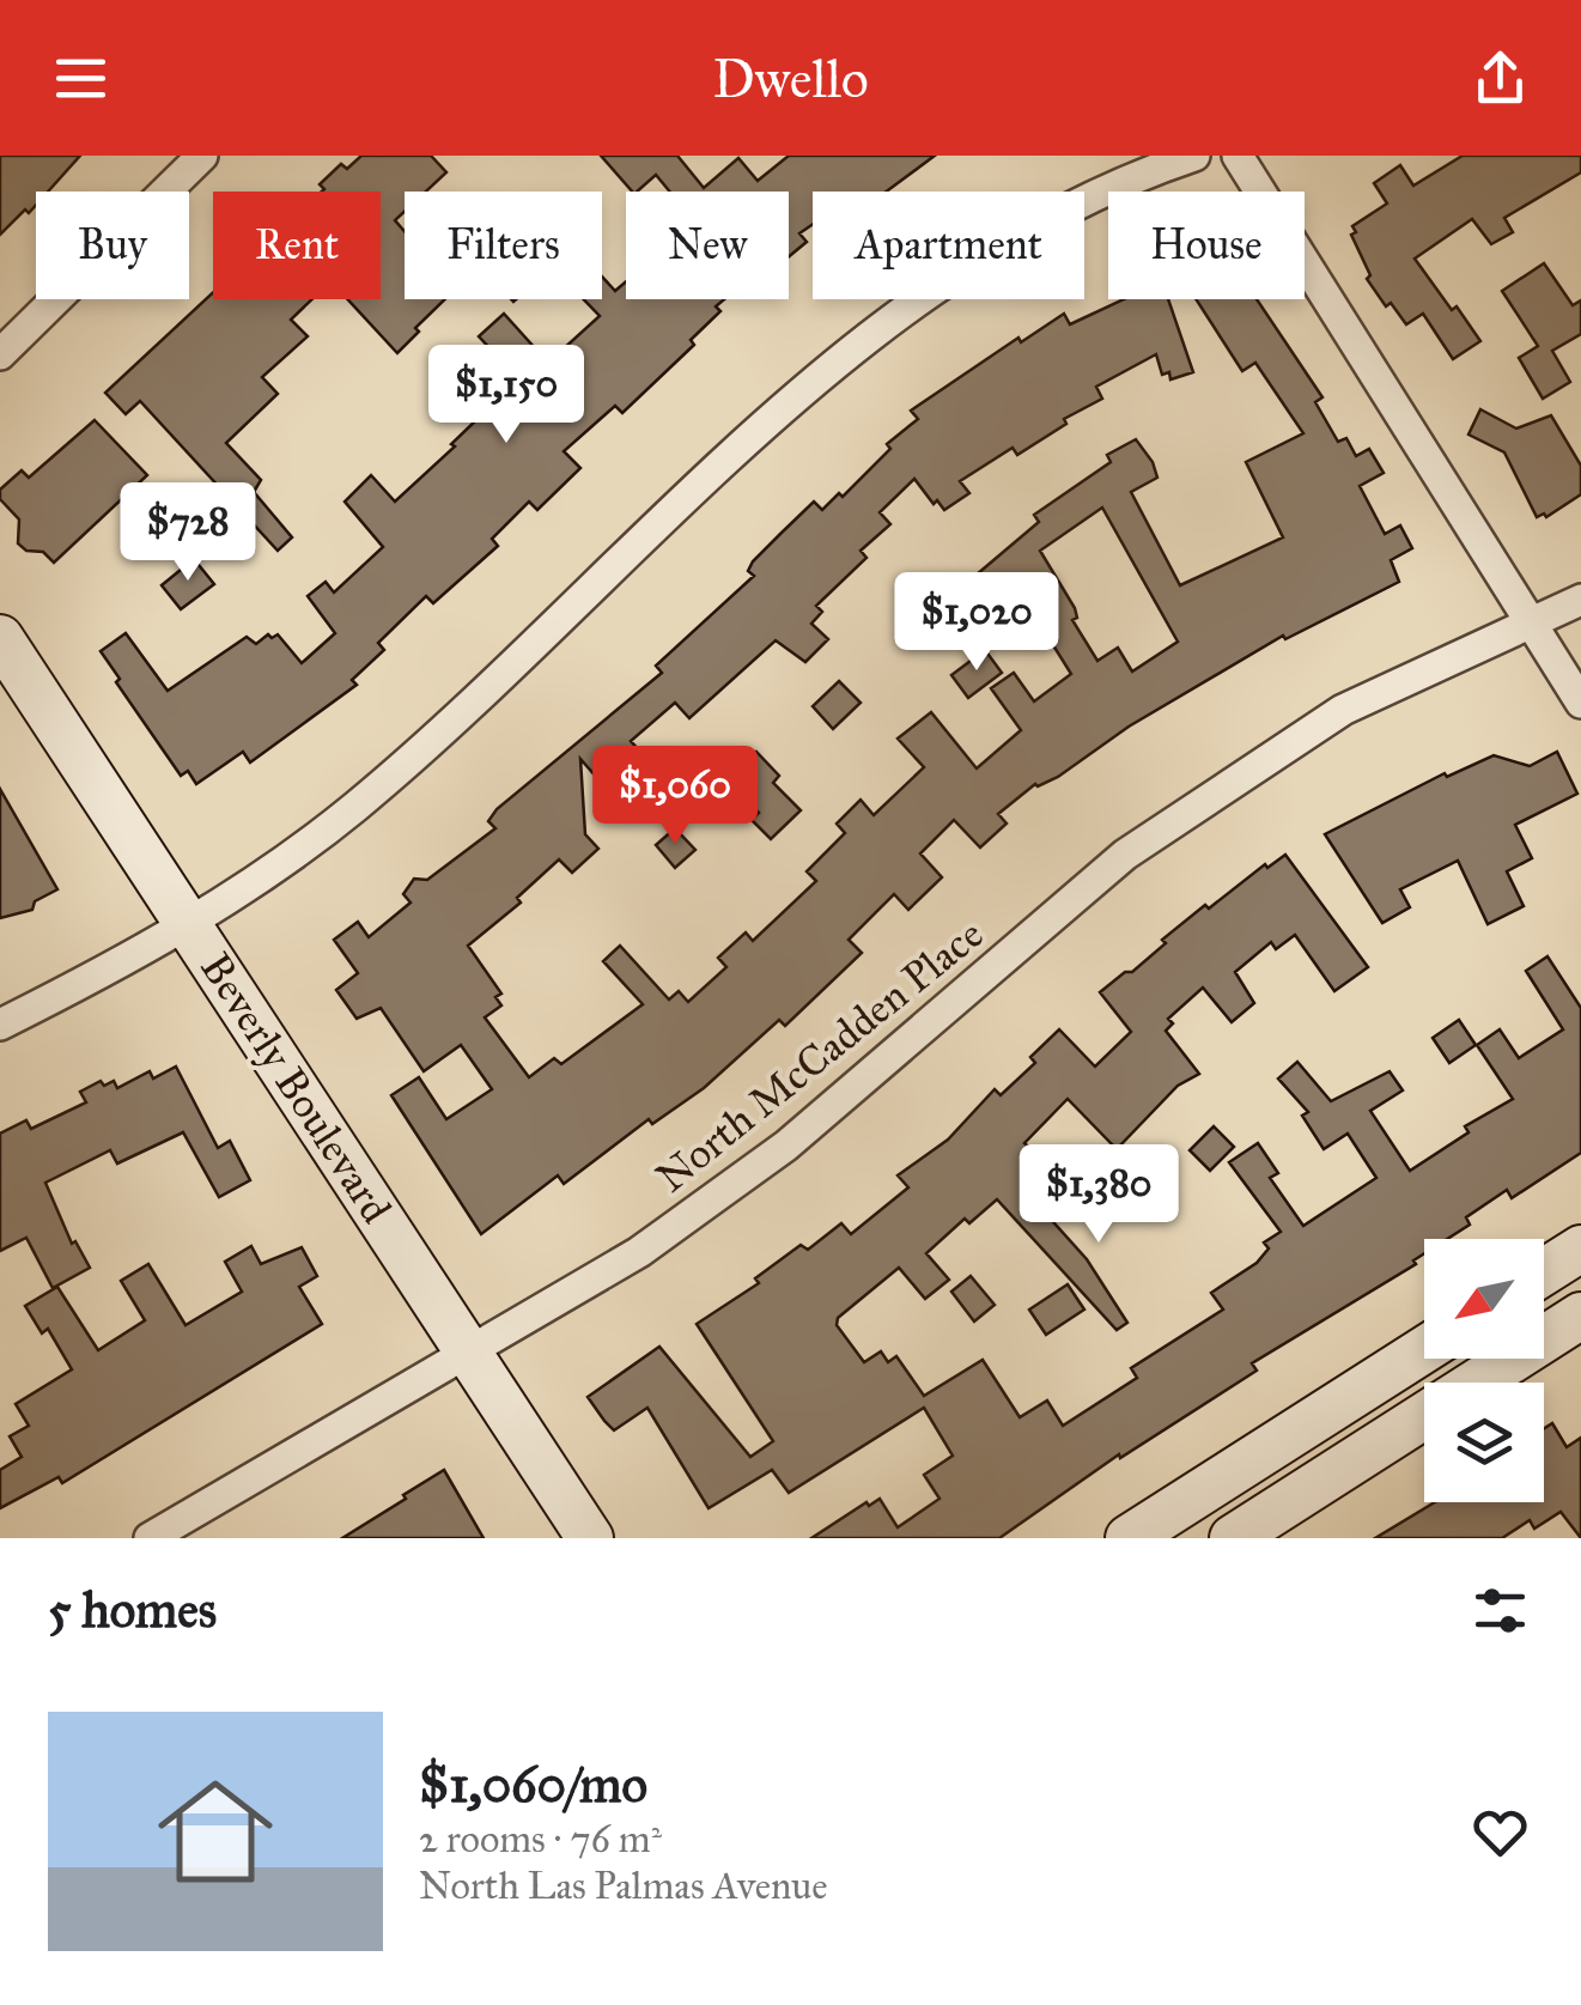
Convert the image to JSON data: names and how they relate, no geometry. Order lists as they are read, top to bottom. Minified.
{"streets":{"main road":["Beverly Boulevard"],"street":["North McCadden Place"]},"crossings":[["North McCadden Place","Beverly Boulevard"]],"north":"bottom left","page":{"header":"Dwello","chip":["Buy","Rent","Filters","New","Apartment","House"],"price":["$1,150","$728","$1,020","$1,060","$1,380"],"heading":"5 homes","list":[{"name":"$1,060/mo","note":"2 rooms · 76 m² · North Las Palmas Avenue"}]}}
